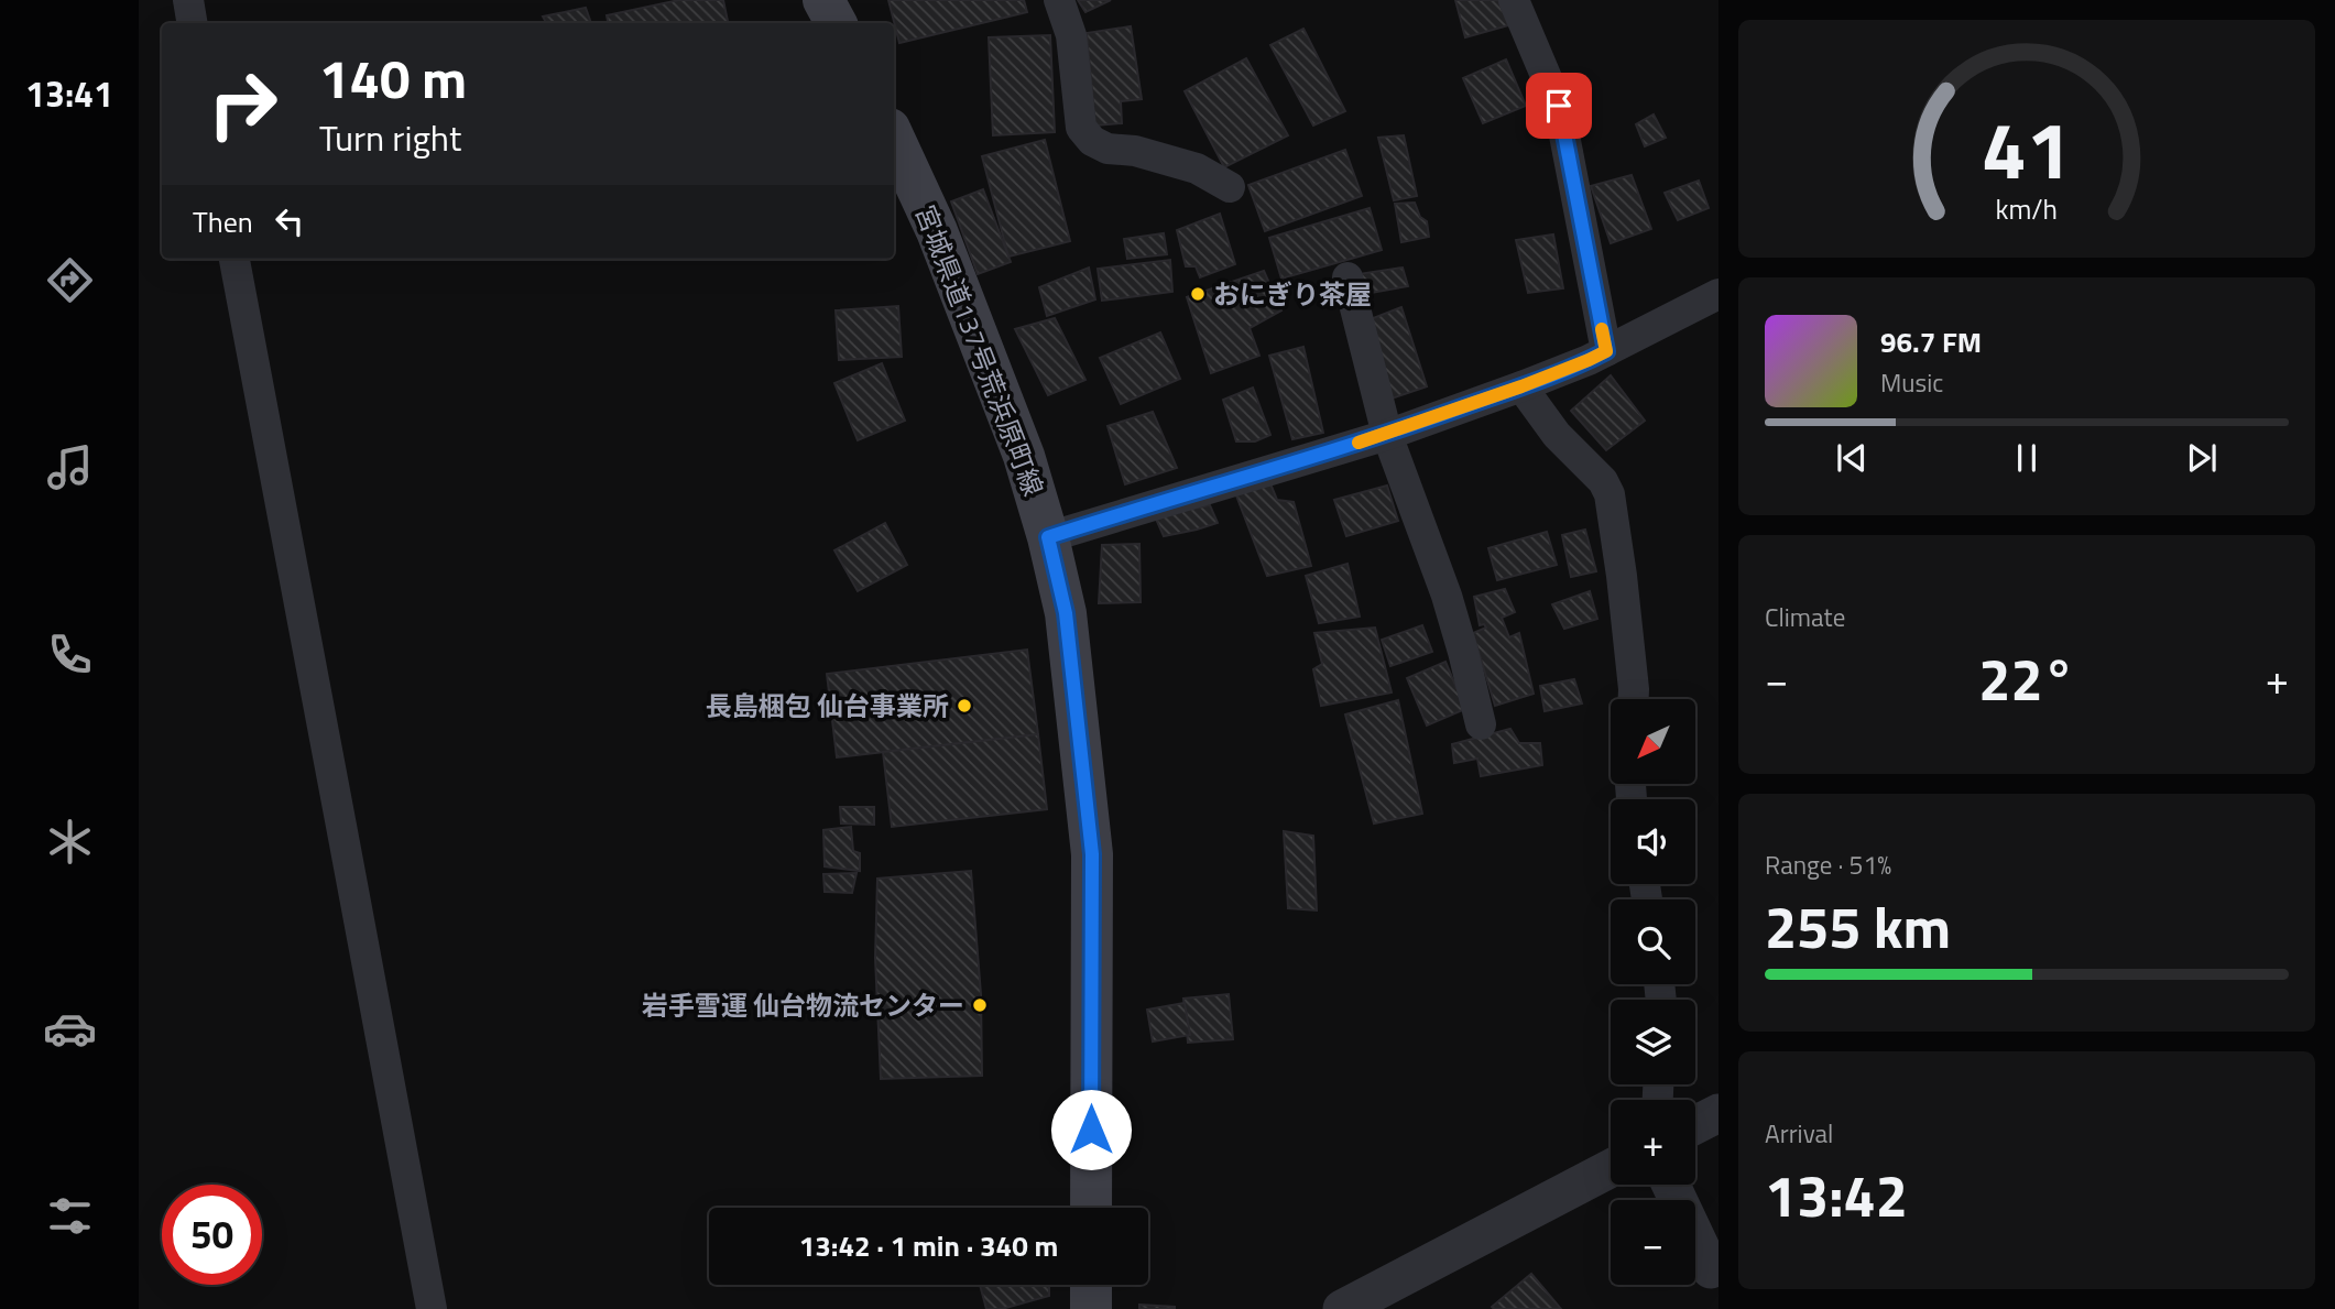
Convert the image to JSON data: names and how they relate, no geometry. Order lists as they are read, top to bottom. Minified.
{"streets":{"main road":["宮城県道137号荒浜原町線"]},"places":["おにぎり茶屋","長島梱包 仙台事業所","岩手雪運 仙台物流センター"],"north":"bottom left","page":{"tabs":"13:41","turn":["140 m","Turn right"],"then":"Then","song":["96.7 FM","Music"],"tile":["Climate",["Range · 51%","255 km"],["Arrival","13:42"]],"heat":["−","22°","+"],"map_buttons":["+","−"],"limit":"50","trip":"13:42 · 1 min · 340 m","gauge":["41","km/h"]}}
